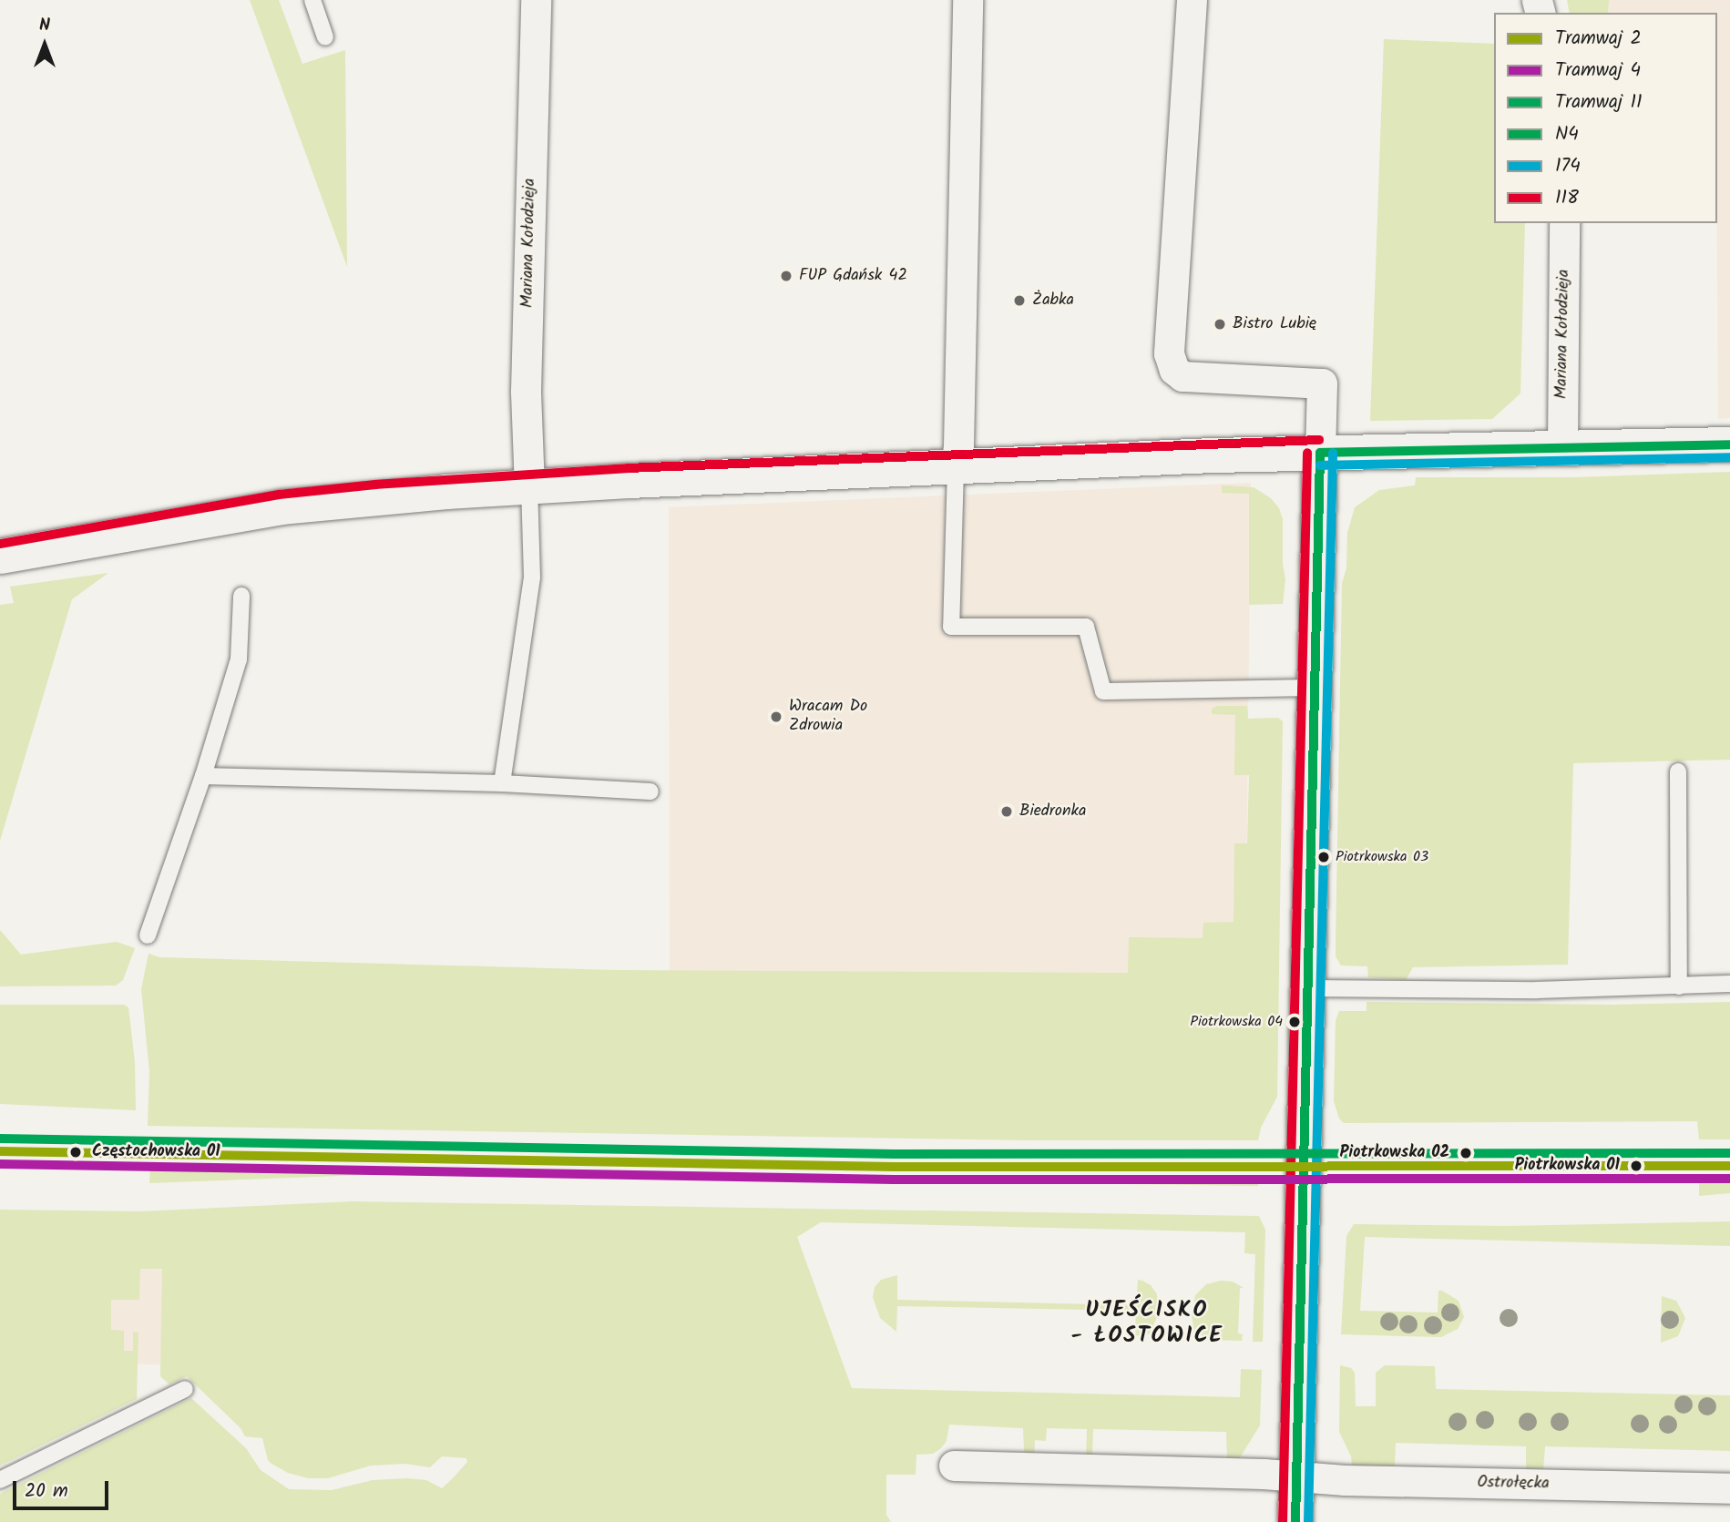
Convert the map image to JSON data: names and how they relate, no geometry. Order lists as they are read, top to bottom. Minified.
{"streets":{"street":["Mariana Kołodzieja","Ostrołęcka"]},"districts":["UJEŚCISKO - ŁOSTOWICE"],"places":["FUP Gdańsk 42","Żabka","Bistro Lubię","Wracam Do Zdrowia","Biedronka","Piotrkowska 03","Piotrkowska 04","Częstochowska 01","Piotrkowska 02","Piotrkowska 01"],"lines":["transit line 118","transit line N4","transit line 174","tram line 11","tram line 2","tram line 4"],"legend":["Tramwaj 2","Tramwaj 4","Tramwaj 11","N4","174","118"],"scale_bar":"20 m","north":"top"}
